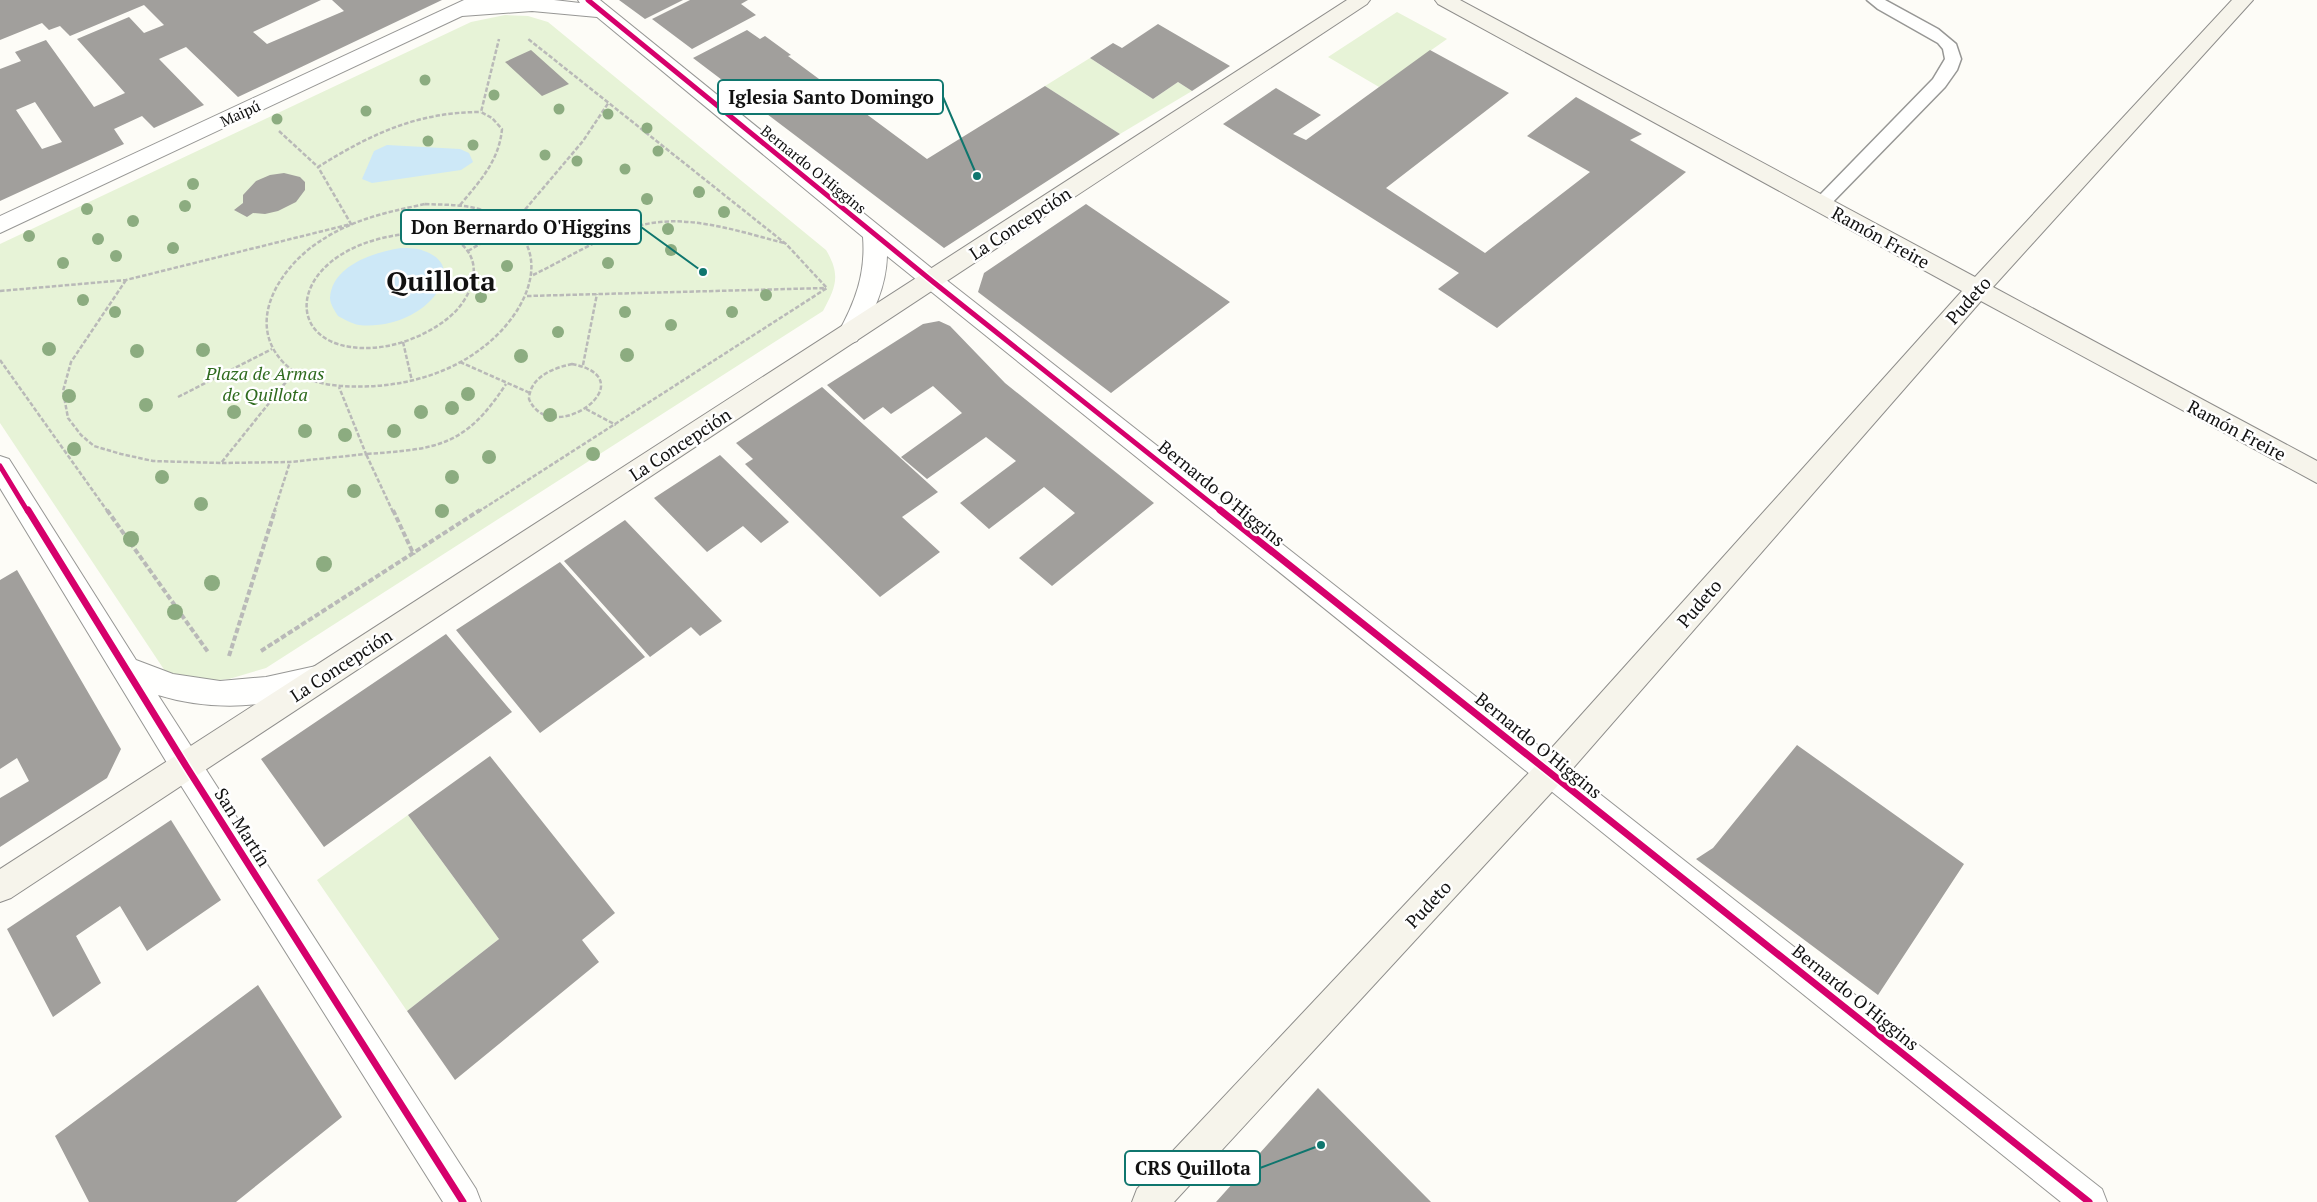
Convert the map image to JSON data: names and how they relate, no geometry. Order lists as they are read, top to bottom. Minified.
{"streets":{"main road":["La Concepción","Ramón Freire","Pudeto"],"street":["Maipú","Bernardo O'Higgins","San Martín"]},"crossings":[["Maipú","Bernardo O'Higgins"],["Bernardo O'Higgins","La Concepción"],["Bernardo O'Higgins","Pudeto"],["La Concepción","San Martín"],["Ramón Freire","Pudeto"]],"districts":["Quillota"],"parks":["Plaza de Armas de Quillota"],"places":["Iglesia Santo Domingo","Don Bernardo O'Higgins","CRS Quillota"]}
